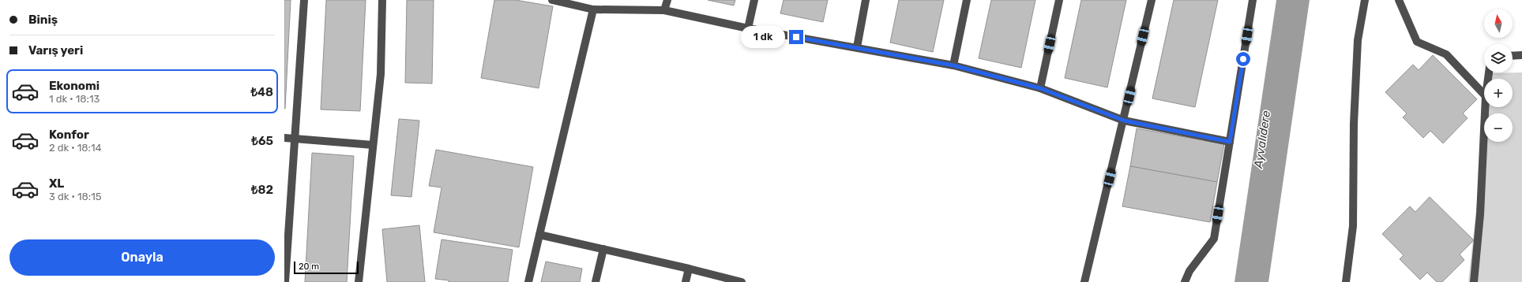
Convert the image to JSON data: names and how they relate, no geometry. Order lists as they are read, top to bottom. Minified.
{"water":["Ayvalıdere"],"scale_bar":"20 m","north":"top","page":{"banner":["Biniş","Varış yeri"],"map_buttons":["+","−"],"bubble":"1 dk","list":[{"name":"Ekonomi","note":"1 dk · 18:13","value":"₺48"},{"name":"Konfor","note":"2 dk · 18:14","value":"₺65"},{"name":"XL","note":"3 dk · 18:15","value":"₺82"}],"buttons":"Onayla","scale":"20 m"}}
